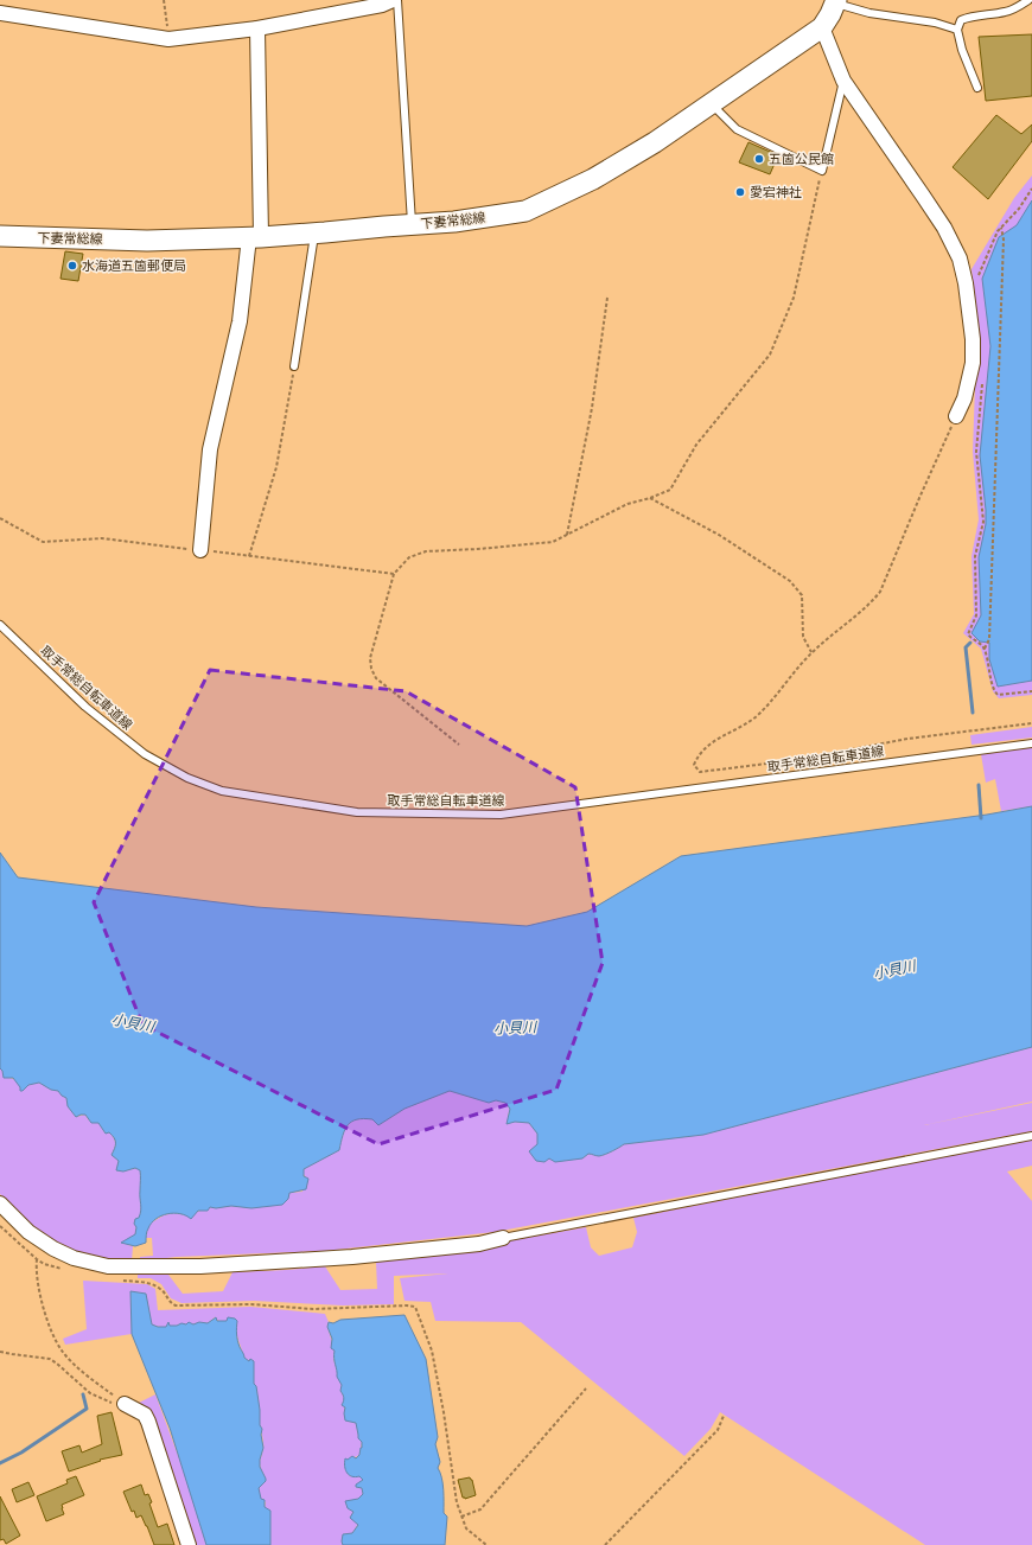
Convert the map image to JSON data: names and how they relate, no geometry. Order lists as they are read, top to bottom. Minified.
{"streets":{"main road":["下妻常総線"],"lane":["取手常総自転車道線"]},"water":["小貝川"],"places":["五箇公民館","愛宕神社","水海道五箇郵便局"]}
